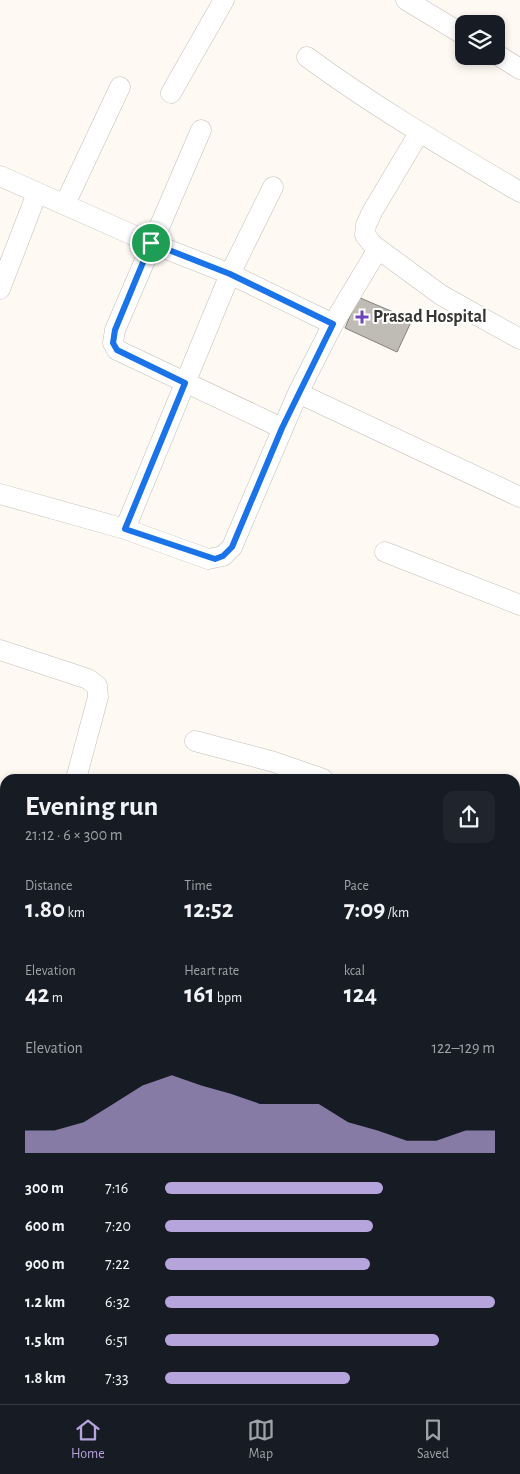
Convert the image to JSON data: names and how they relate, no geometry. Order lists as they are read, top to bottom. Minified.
{"places":{"health":["Prasad Hospital"]},"page":{"heading":["Evening run","21:12 · 6 × 300 m"],"stats":[["Distance","1.80 km"],["Time","12:52"],["Pace","7:09 /km"],["Elevation","42 m"],["Heart rate","161 bpm"],["kcal","124"]],"chart":["Elevation","122–129 m"],"list":[{"name":"300 m","note":"7:16"},{"name":"600 m","note":"7:20"},{"name":"900 m","note":"7:22"},{"name":"1.2 km","note":"6:32"},{"name":"1.5 km","note":"6:51"},{"name":"1.8 km","note":"7:33"}],"tabs":["Home","Map","Saved"]}}
